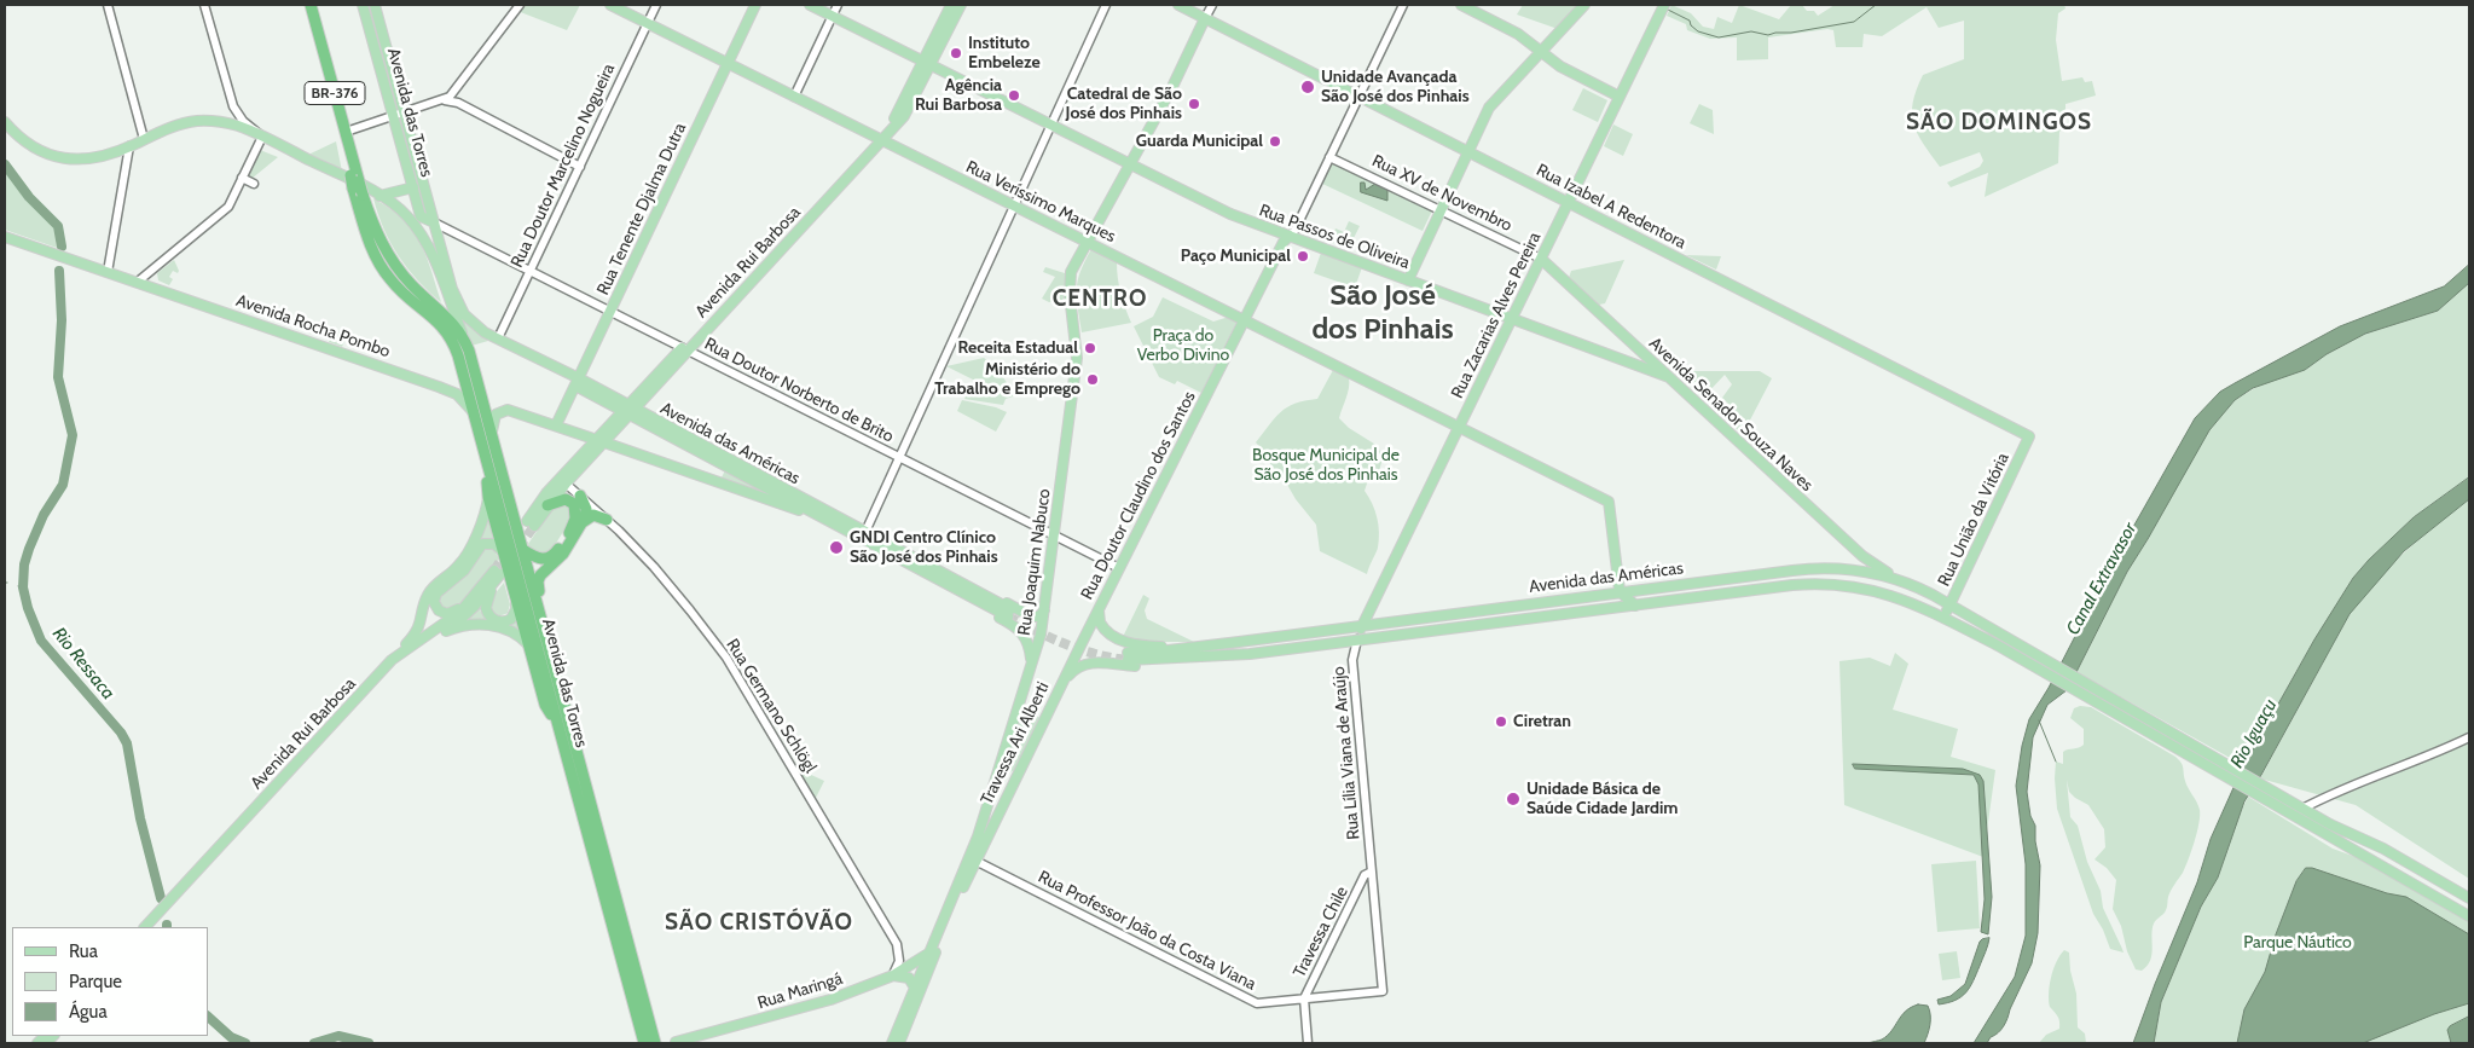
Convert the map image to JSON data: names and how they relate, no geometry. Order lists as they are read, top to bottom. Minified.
{"streets":{"highway":["BR-376","Avenida das Torres"],"main road":["Rua Veríssimo Marques","Rua Izabel A Redentora","Rua Tenente Djalma Dutra","Rua Passos de Oliveira","Avenida Rui Barbosa","Rua Zacarias Alves Pereira","Avenida Rocha Pombo","Avenida Senador Souza Naves","Avenida das Américas","Rua Doutor Claudino dos Santos","Rua União da Vitória","Rua Joaquim Nabuco","Travessa Ari Alberti","Rua Maringá"],"street":["Rua Doutor Marcelino Nogueira","Rua XV de Novembro","Rua Doutor Norberto de Brito","Rua Germano Schlögl","Rua Lília Viana de Araújo","Rua Professor João da Costa Viana","Travessa Chile"]},"crossings":[["BR-376","Avenida das Torres"],["Avenida das Torres","Avenida Rocha Pombo"],["Avenida das Torres","Rua Doutor Norberto de Brito"],["Avenida das Torres","Avenida das Américas"],["Rua Doutor Marcelino Nogueira","Rua Veríssimo Marques"],["Rua Doutor Marcelino Nogueira","Rua Doutor Norberto de Brito"],["Rua Doutor Marcelino Nogueira","Avenida das Américas"],["Rua XV de Novembro","Rua Zacarias Alves Pereira"],["Rua XV de Novembro","Avenida Senador Souza Naves"],["Rua Veríssimo Marques","Rua Tenente Djalma Dutra"],["Rua Veríssimo Marques","Avenida Rui Barbosa"],["Rua Veríssimo Marques","Rua Zacarias Alves Pereira"],["Rua Veríssimo Marques","Avenida das Américas"],["Rua Veríssimo Marques","Rua Doutor Claudino dos Santos"],["Rua Veríssimo Marques","Rua Joaquim Nabuco"],["Rua Izabel A Redentora","Rua Zacarias Alves Pereira"],["Rua Izabel A Redentora","Rua União da Vitória"],["Rua Izabel A Redentora","Rua Joaquim Nabuco"],["Rua Tenente Djalma Dutra","Rua Doutor Norberto de Brito"],["Rua Tenente Djalma Dutra","Avenida das Américas"],["Rua Passos de Oliveira","Avenida Rui Barbosa"],["Rua Passos de Oliveira","Rua Zacarias Alves Pereira"],["Rua Passos de Oliveira","Avenida Senador Souza Naves"],["Rua Passos de Oliveira","Rua Doutor Claudino dos Santos"],["Rua Passos de Oliveira","Rua Joaquim Nabuco"],["Avenida Rui Barbosa","Rua Doutor Norberto de Brito"],["Avenida Rui Barbosa","Avenida das Américas"],["Avenida Rui Barbosa","Rua Germano Schlögl"],["Rua Zacarias Alves Pereira","Avenida Senador Souza Naves"],["Rua Zacarias Alves Pereira","Avenida das Américas"],["Rua Zacarias Alves Pereira","Rua Lília Viana de Araújo"],["Rua Doutor Norberto de Brito","Rua Doutor Claudino dos Santos"],["Rua Doutor Norberto de Brito","Rua Joaquim Nabuco"],["Avenida Senador Souza Naves","Avenida das Américas"],["Avenida das Américas","Rua União da Vitória"],["Avenida das Américas","Rua Lília Viana de Araújo"],["Rua Doutor Claudino dos Santos","Travessa Ari Alberti"],["Rua Joaquim Nabuco","Rua Maringá"],["Rua Germano Schlögl","Rua Maringá"],["Travessa Ari Alberti","Rua Professor João da Costa Viana"],["Rua Lília Viana de Araújo","Rua Professor João da Costa Viana"],["Rua Lília Viana de Araújo","Travessa Chile"],["Rua Professor João da Costa Viana","Travessa Chile"]],"districts":["SÃO DOMINGOS","São José dos Pinhais","CENTRO","SÃO CRISTÓVÃO"],"water":["Canal Extravasor","Rio Ressaca","Rio Iguaçu"],"parks":["Praça do Verbo Divino","Bosque Municipal de São José dos Pinhais","Parque Náutico"],"places":["Instituto Embeleze","Unidade Avançada São José dos Pinhais","Agência Rui Barbosa","Catedral de São José dos Pinhais","Guarda Municipal","Paço Municipal","Receita Estadual","Ministério do Trabalho e Emprego","GNDI Centro Clínico São José dos Pinhais","Ciretran","Unidade Básica de Saúde Cidade Jardim"],"legend":["Rua","Parque","Água"]}
